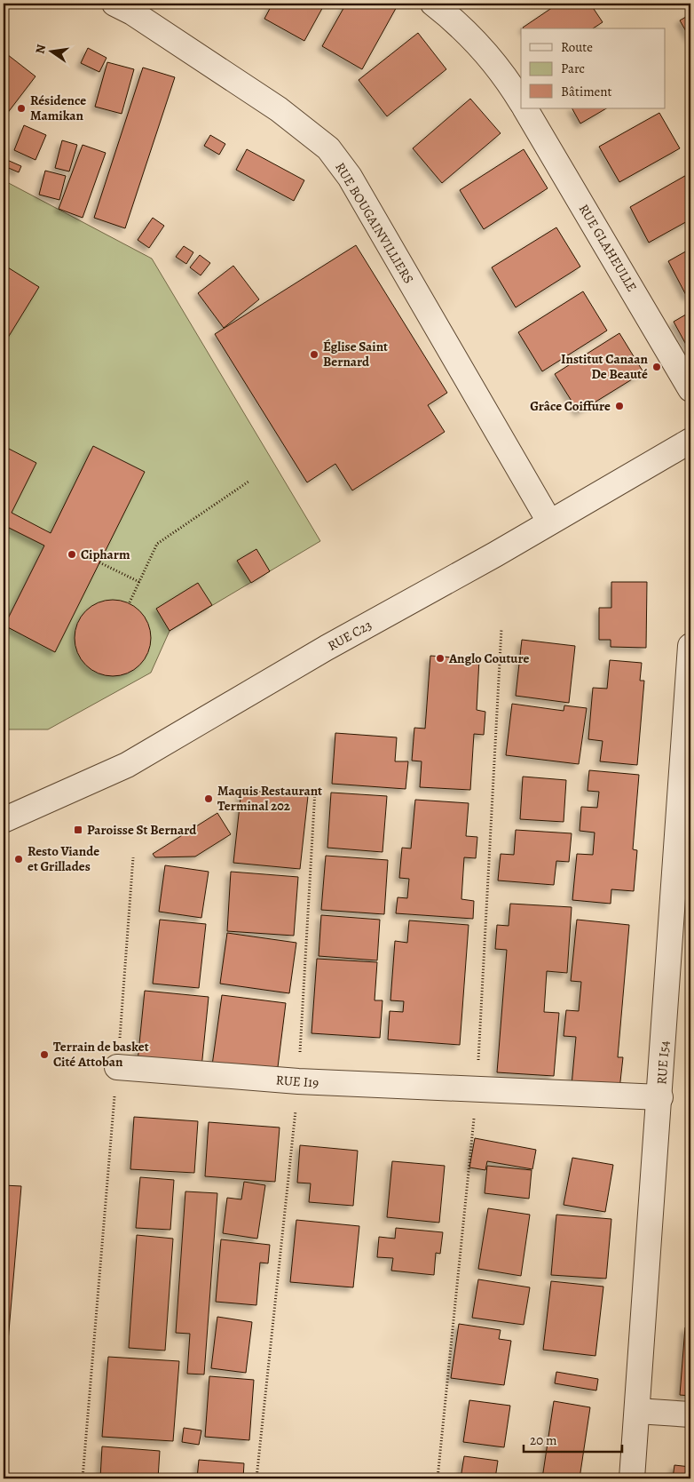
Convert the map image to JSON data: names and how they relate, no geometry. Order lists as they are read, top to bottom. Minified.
{"streets":{"street":["RUE BOUGAINVILLIERS","RUE GLAHEULLE","RUE C23","RUE I54","RUE I19"]},"crossings":[["RUE BOUGAINVILLIERS","RUE C23"],["RUE I54","RUE I19"]],"places":{"other":["Résidence Mamikan","Église Saint Bernard","Institut Canaan De Beauté","Grâce Coiffure","Cipharm","Anglo Couture","Maquis Restaurant Terminal 202","Resto Viande et Grillades","Terrain de basket Cité Attoban"],"transit":["Paroisse St Bernard"]},"legend":["Route","Parc","Bâtiment"],"scale_bar":"20 m","north":"left"}
